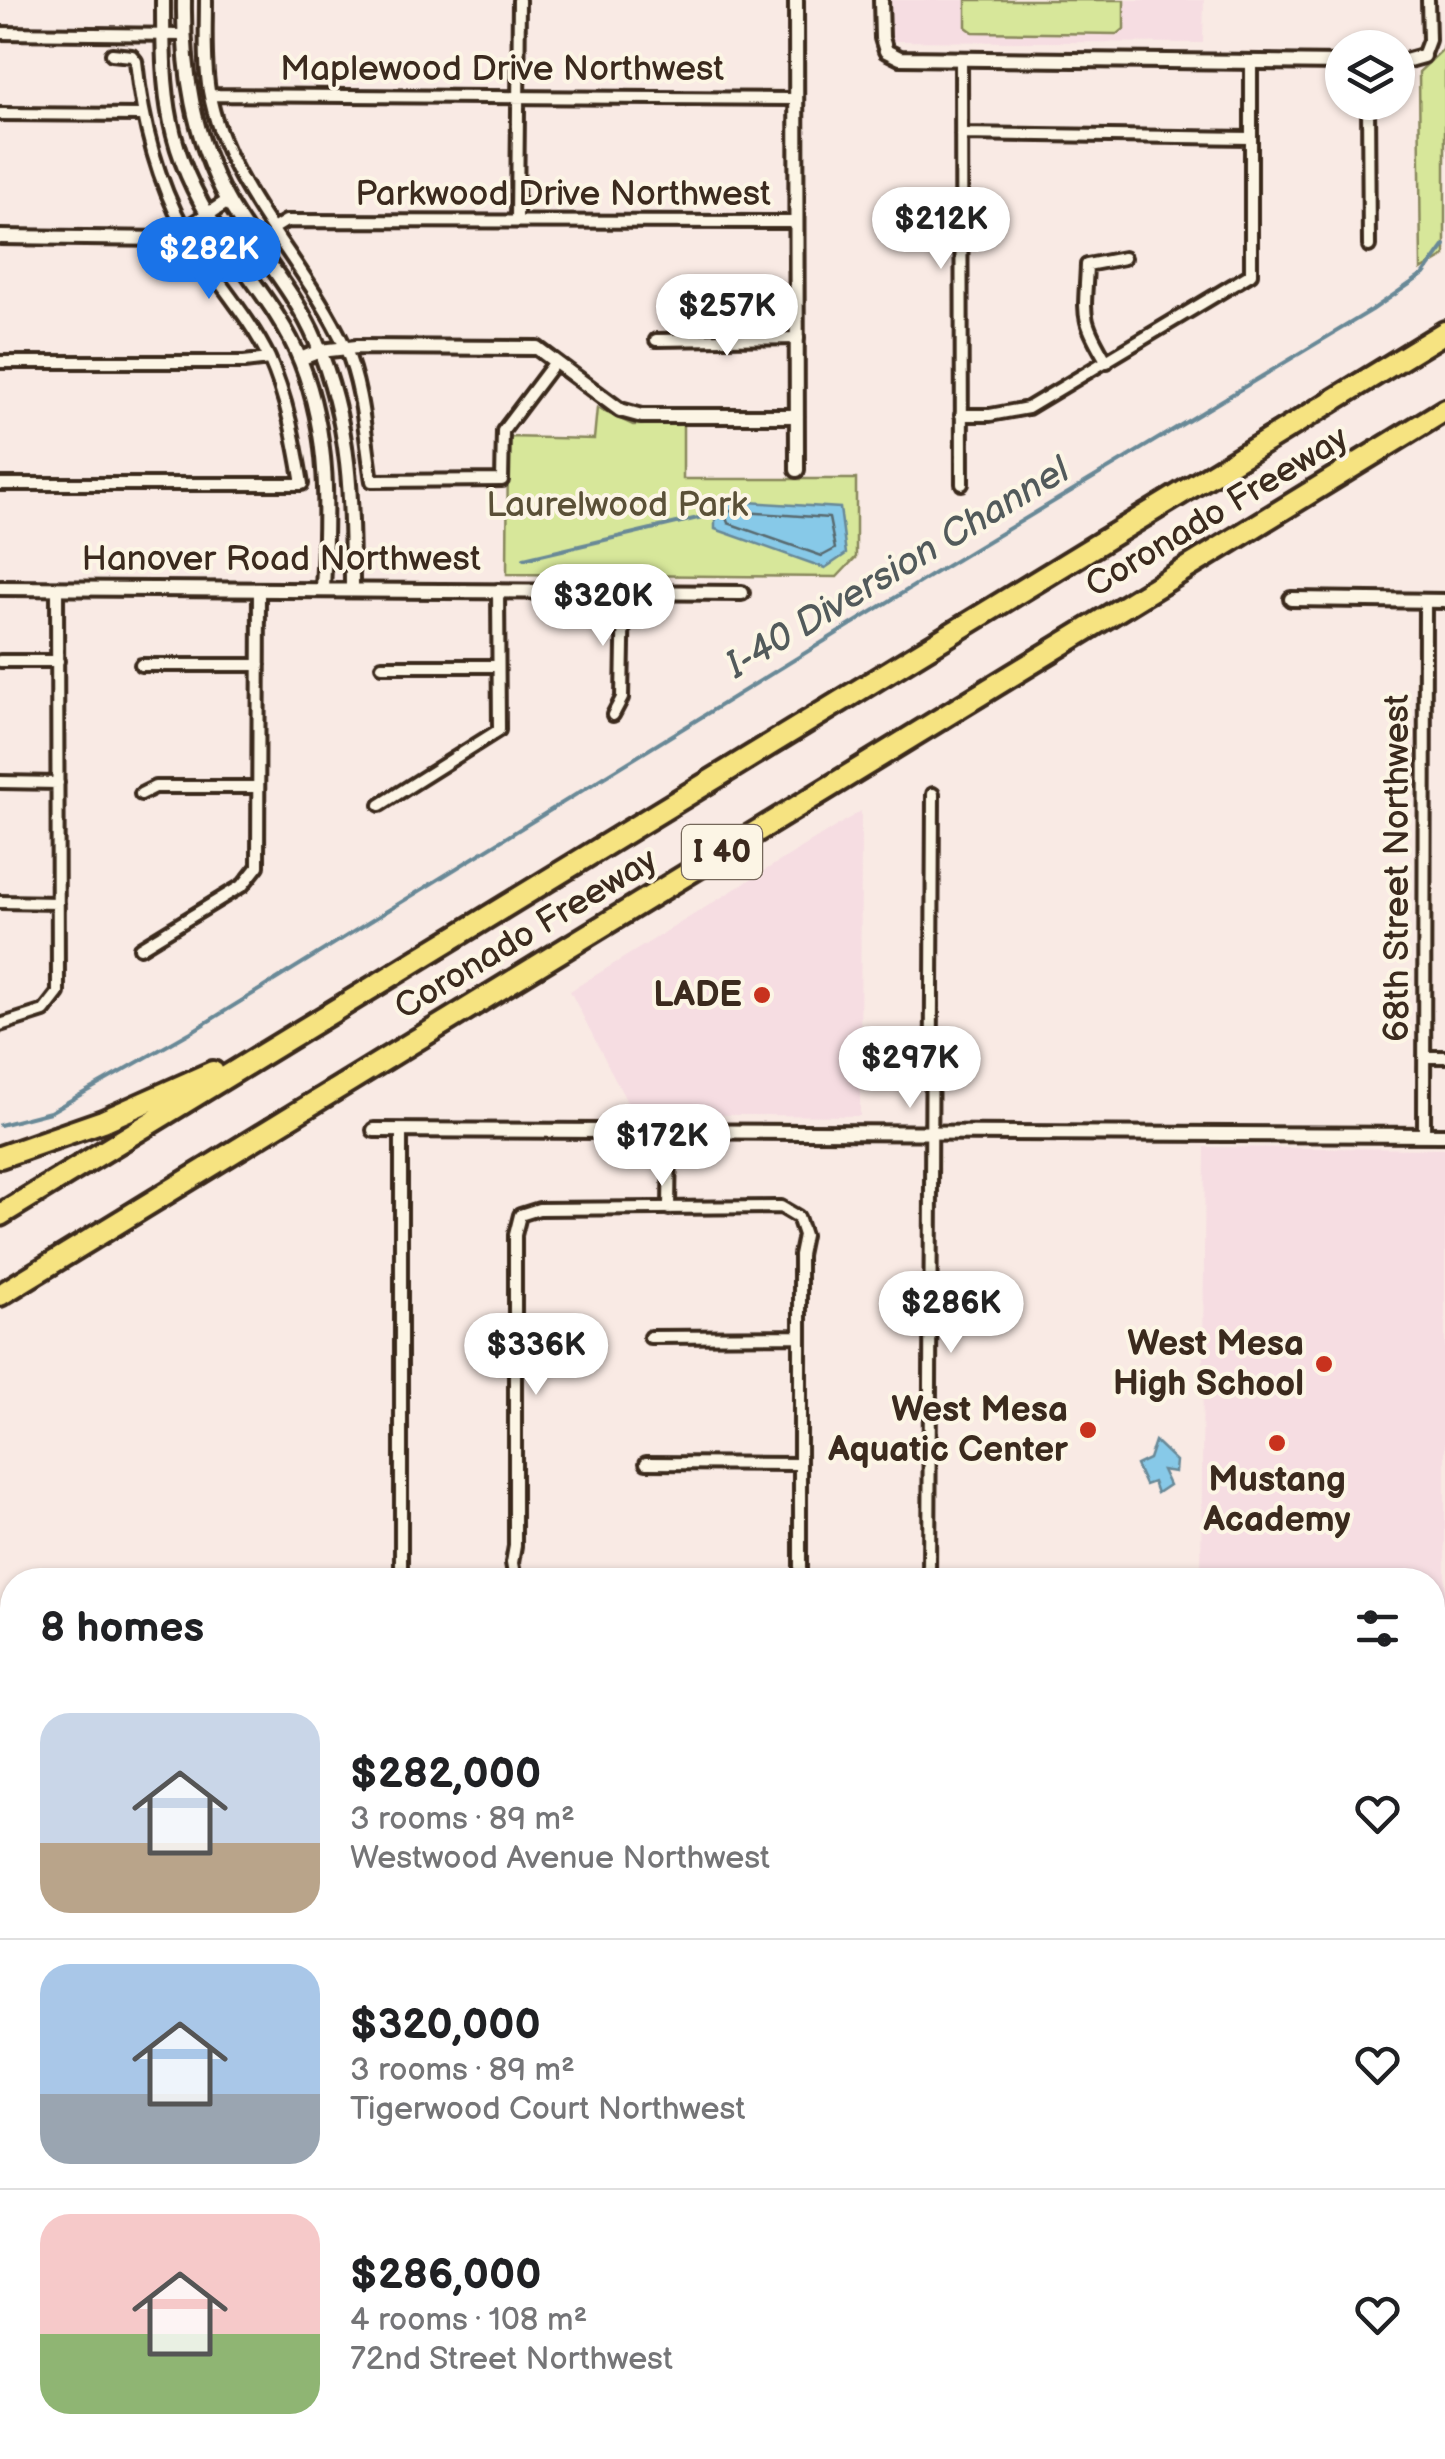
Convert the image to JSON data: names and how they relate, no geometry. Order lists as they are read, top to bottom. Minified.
{"streets":{"highway":["Coronado Freeway","I 40"],"street":["Maplewood Drive Northwest","Parkwood Drive Northwest","Hanover Road Northwest","68th Street Northwest"]},"water":["I-40 Diversion Channel"],"parks":["Laurelwood Park"],"places":["LADE","West Mesa High School","West Mesa Aquatic Center","Mustang Academy"],"page":{"price":["$212K","$282K","$257K","$320K","$297K","$172K","$286K","$336K"],"heading":"8 homes","list":[{"name":"$282,000","note":"3 rooms · 89 m² · Westwood Avenue Northwest"},{"name":"$320,000","note":"3 rooms · 89 m² · Tigerwood Court Northwest"},{"name":"$286,000","note":"4 rooms · 108 m² · 72nd Street Northwest"}]}}
